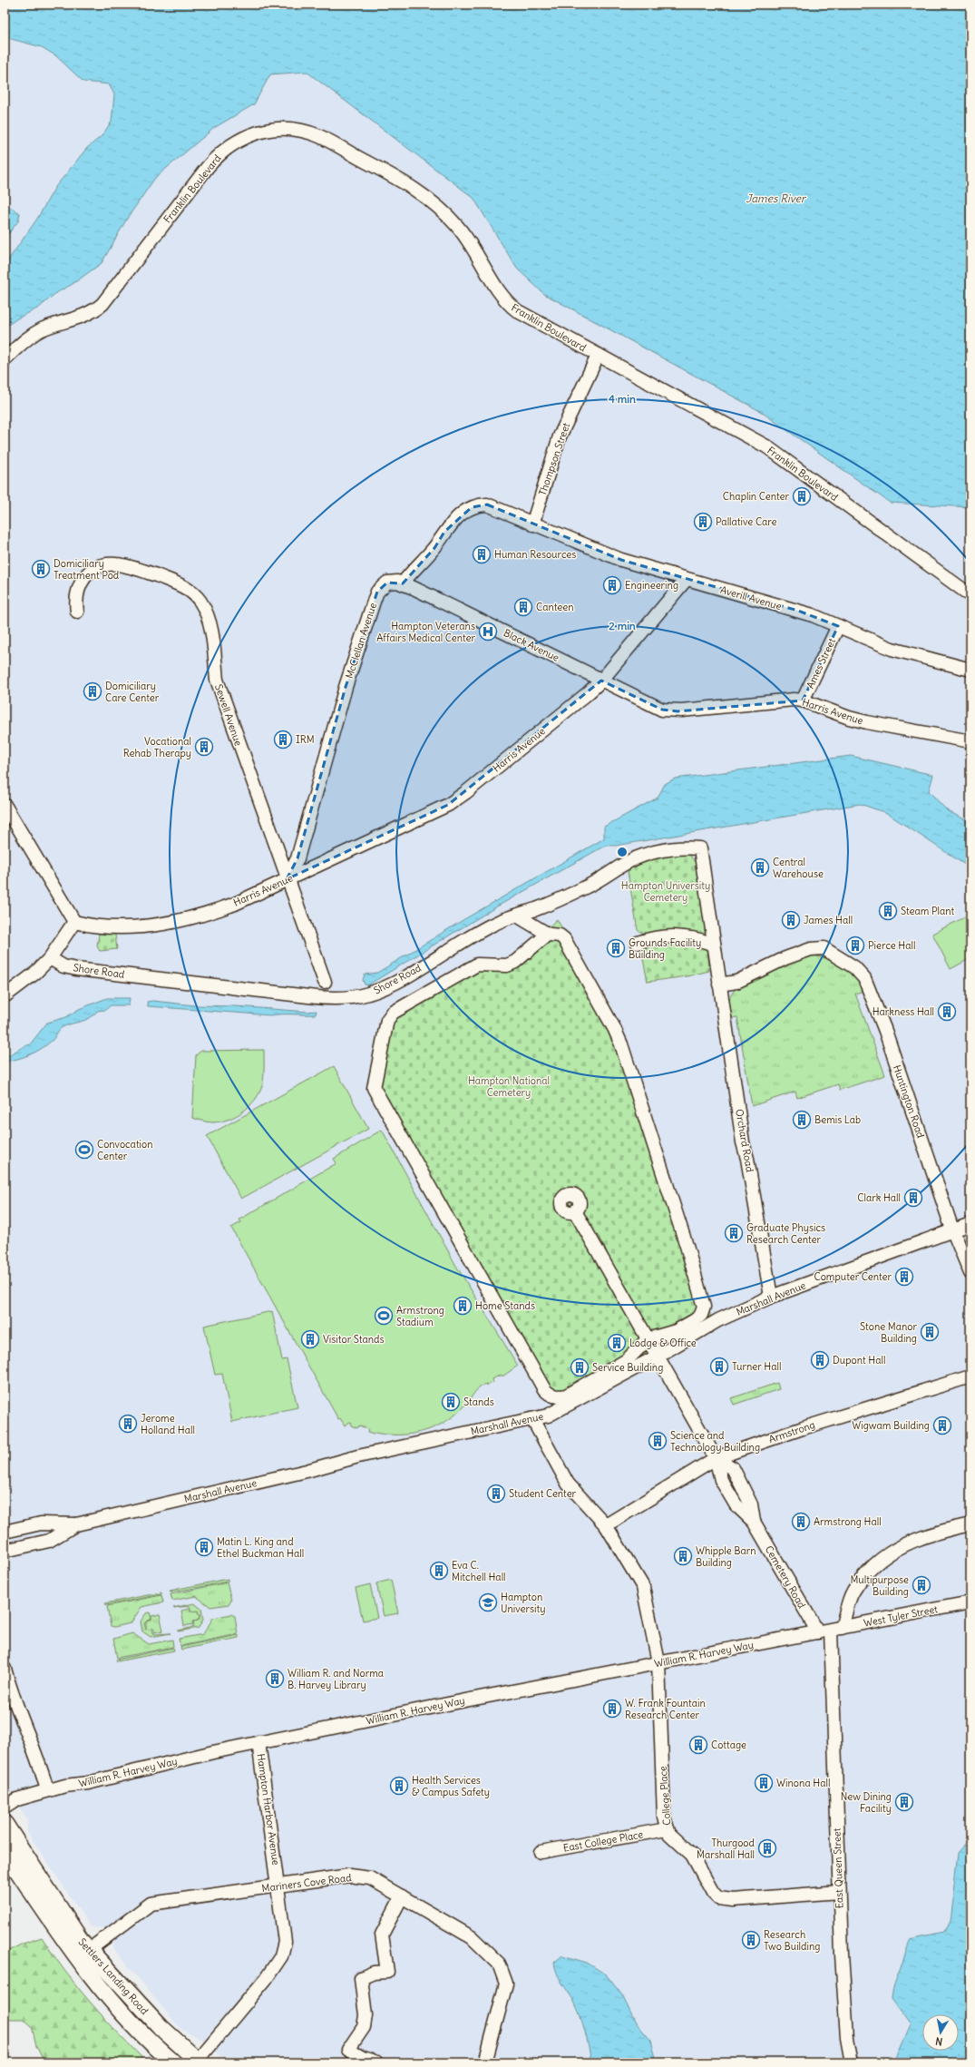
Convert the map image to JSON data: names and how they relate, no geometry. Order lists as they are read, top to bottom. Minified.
{"streets":{"main road":["Settlers Landing Road"],"street":["Franklin Boulevard","Thompson Street","Averill Avenue","McClellan Avenue","Black Avenue","Ames Street","Harris Avenue","Sewell Avenue","Shore Road","Huntington Road","Orchard Road","Marshall Avenue","Armstrong","Cemetery Road","West Tyler Street","William R. Harvey Way","College Place","Hampton Harbor Avenue","East College Place","East Queen Street","Mariners Cove Road"]},"crossings":[["Franklin Boulevard","Thompson Street"],["Thompson Street","Averill Avenue"],["Averill Avenue","Ames Street"],["McClellan Avenue","Black Avenue"],["McClellan Avenue","Harris Avenue"],["McClellan Avenue","Sewell Avenue"],["Black Avenue","Harris Avenue"],["Ames Street","Harris Avenue"],["Harris Avenue","Sewell Avenue"],["Shore Road","Orchard Road"],["Huntington Road","Orchard Road"],["Huntington Road","Marshall Avenue"],["Orchard Road","Marshall Avenue"],["Marshall Avenue","College Place"],["Armstrong","Cemetery Road"],["Armstrong","College Place"],["Cemetery Road","West Tyler Street"],["Cemetery Road","William R. Harvey Way"],["Cemetery Road","East Queen Street"],["West Tyler Street","William R. Harvey Way"],["West Tyler Street","East Queen Street"],["William R. Harvey Way","College Place"],["William R. Harvey Way","Hampton Harbor Avenue"],["William R. Harvey Way","East Queen Street"],["College Place","East College Place"],["College Place","East Queen Street"],["Hampton Harbor Avenue","Mariners Cove Road"],["Hampton Harbor Avenue","Settlers Landing Road"],["Mariners Cove Road","Settlers Landing Road"]],"water":["James River"],"parks":["Hampton University Cemetery","Hampton National Cemetery"],"places":{"building":["Chaplin Center","Pallative Care","Human Resources","Domiciliary Treatment Pod","Engineering","Canteen","Domiciliary Care Center","IRM","Vocational Rehab Therapy","Central Warehouse","Steam Plant","James Hall","Pierce Hall","Grounds Facility Building","Harkness Hall","Bemis Lab","Clark Hall","Graduate Physics Research Center","Computer Center","Home Stands","Stone Manor Building","Visitor Stands","Lodge & Office","Dupont Hall","Turner Hall","Service Building","Stands","Jerome Holland Hall","Wigwam Building","Science and Technology Building","Student Center","Armstrong Hall","Matin L. King and Ethel Buckman Hall","Whipple Barn Building","Eva C. Mitchell Hall","Multipurpose Building","William R. and Norma B. Harvey Library","W. Frank Fountain Research Center","Cottage","Winona Hall","Health Services & Campus Safety","New Dining Facility","Thurgood Marshall Hall","Research Two Building"],"hospital":["Hampton Veterans Affairs Medical Center"],"sports":["Convocation Center","Armstrong Stadium"],"school or university":["Hampton University"]},"north":"bottom","rings":["4 min","2 min"]}
